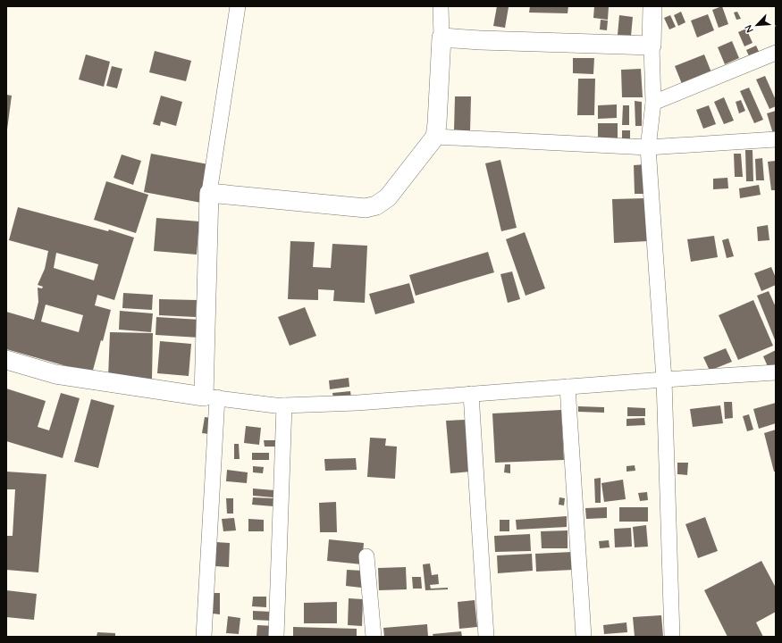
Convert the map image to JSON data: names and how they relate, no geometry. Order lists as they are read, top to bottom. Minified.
{"north":"bottom left"}
